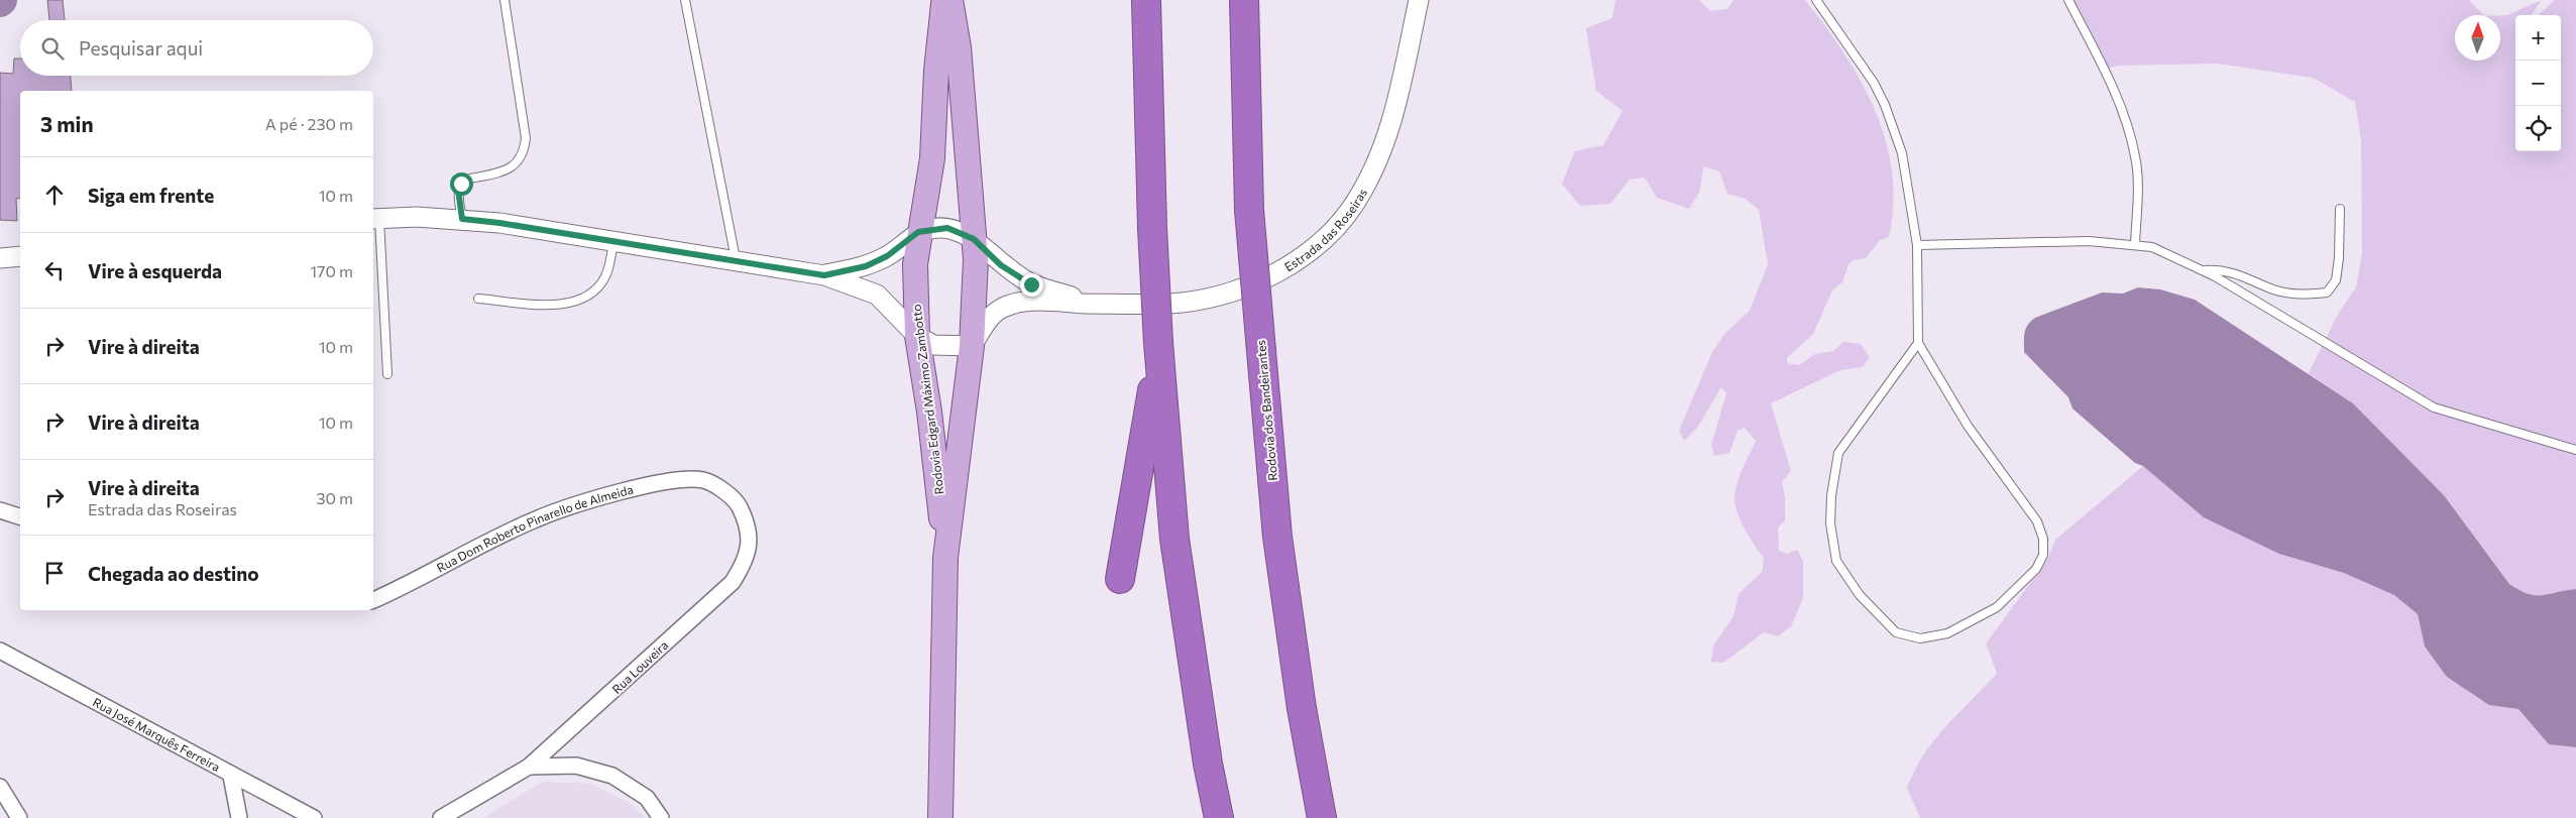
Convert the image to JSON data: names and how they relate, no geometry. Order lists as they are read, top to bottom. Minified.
{"streets":{"highway":["Rodovia dos Bandeirantes"],"main road":["Rodovia Edgard Máximo Zambotto"],"street":["Estrada das Roseiras","Rua Dom Roberto Pinarello de Almeida","Rua Louveira","Rua José Marquês Ferreira"]},"crossings":[["Estrada das Roseiras","Rodovia Edgard Máximo Zambotto"],["Rua Dom Roberto Pinarello de Almeida","Rua Louveira"]],"north":"top","page":{"map_buttons":["+","−"],"search":"Pesquisar aqui","heading":["3 min","A pé · 230 m"],"list":[["Siga em frente","10 m"],["Vire à esquerda","170 m"],["Vire à direita","10 m"],["Vire à direita","10 m"],["Vire à direita","Estrada das Roseiras","30 m"],"Chegada ao destino"]}}
